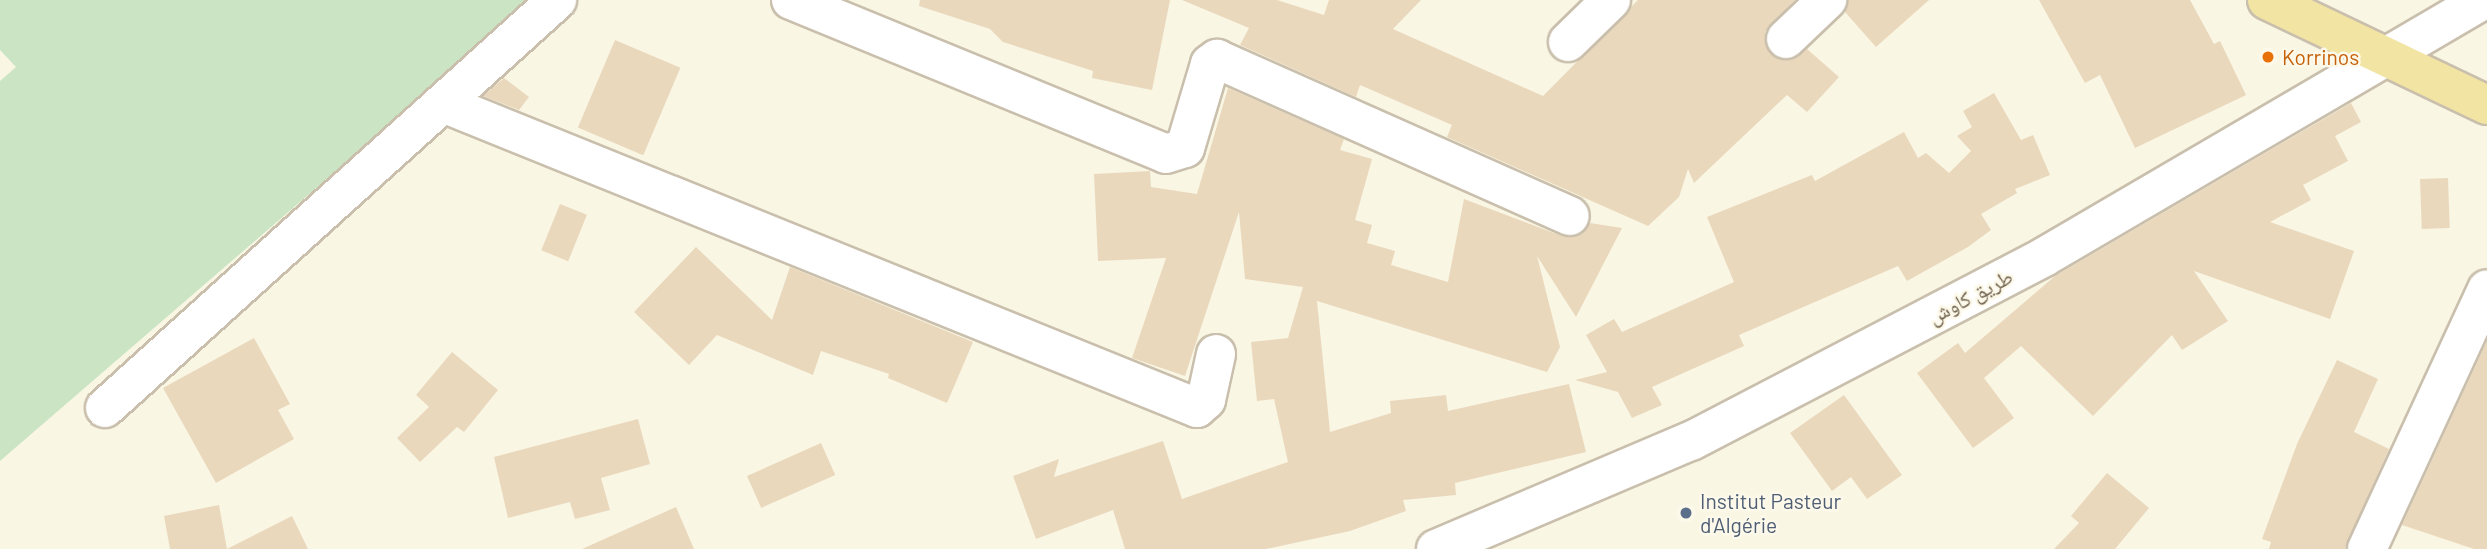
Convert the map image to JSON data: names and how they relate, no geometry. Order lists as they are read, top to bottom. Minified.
{"streets":{"street":["طريق كاوش"]},"places":["Korrinos","Institut Pasteur d'Algérie"]}
